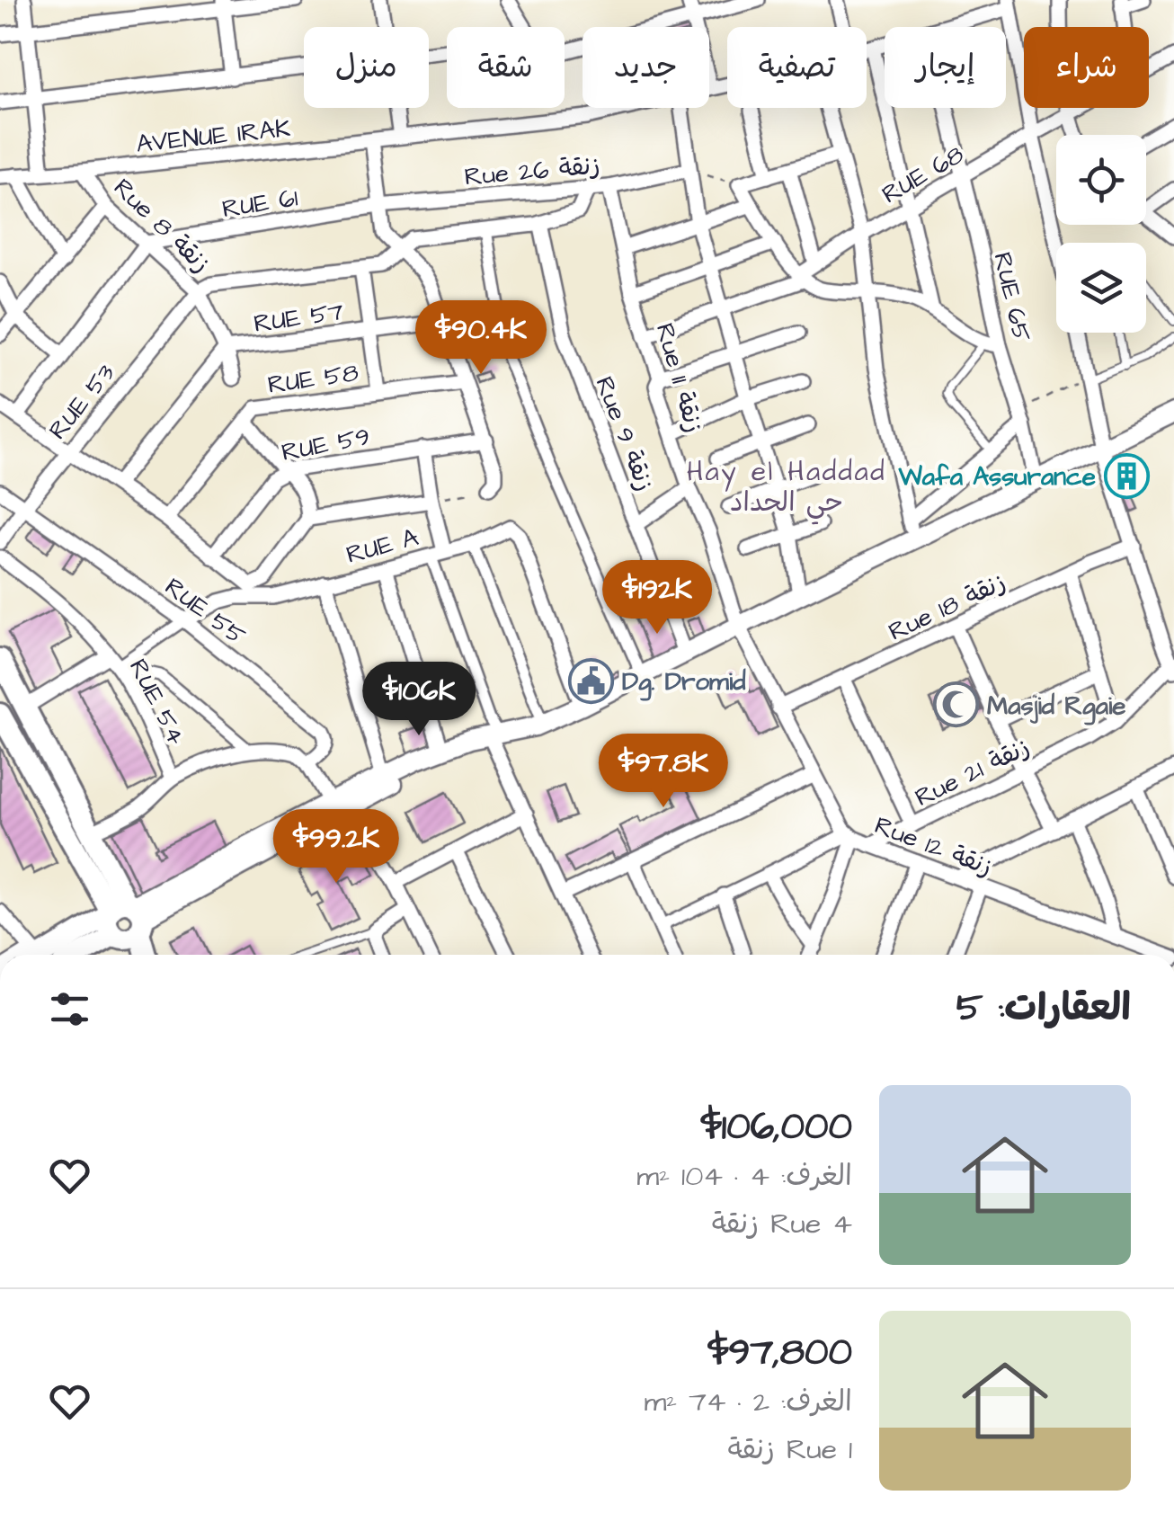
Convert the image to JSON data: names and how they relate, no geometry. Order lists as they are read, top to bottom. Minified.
{"streets":{"street":["AVENUE IRAK","Rue 26 زنقة","RUE 68","RUE 61","Rue 8 زنقة","RUE 65","RUE 57","RUE 58","Rue 11 زنقة","RUE 53","Rue 9 زنقة","RUE 59","RUE A","Rue 18 زنقة","RUE 55","RUE 54","Rue 21 زنقة","Rue 12 زنقة"]},"crossings":[["AVENUE IRAK","Rue 8 زنقة"],["Rue 26 زنقة","RUE 61"],["Rue 26 زنقة","Rue 11 زنقة"],["RUE 68","RUE 65"],["RUE 61","Rue 8 زنقة"],["Rue 8 زنقة","RUE 57"],["Rue 8 زنقة","RUE 53"],["Rue 11 زنقة","Rue 12 زنقة"],["RUE 53","RUE 55"],["RUE A","RUE 55"],["Rue 18 زنقة","Rue 12 زنقة"],["RUE 55","RUE 54"],["Rue 21 زنقة","Rue 12 زنقة"]],"districts":["Hay el Haddad حي الحداد"],"places":{"building":["Wafa Assurance"],"public building":["Dg. Dromid"],"mosque":["Masjid Rgaie"]},"page":{"chip":["شراء","إيجار","تصفية","جديد","شقة","منزل"],"price":["$90.4K","$192K","$106K","$97.8K","$99.2K"],"heading":"العقارات: 5","list":[{"name":"$106,000","note":"الغرف: 4 · 104 m² · Rue 4 زنقة"},{"name":"$97,800","note":"الغرف: 2 · 74 m² · Rue 1 زنقة"}]}}
